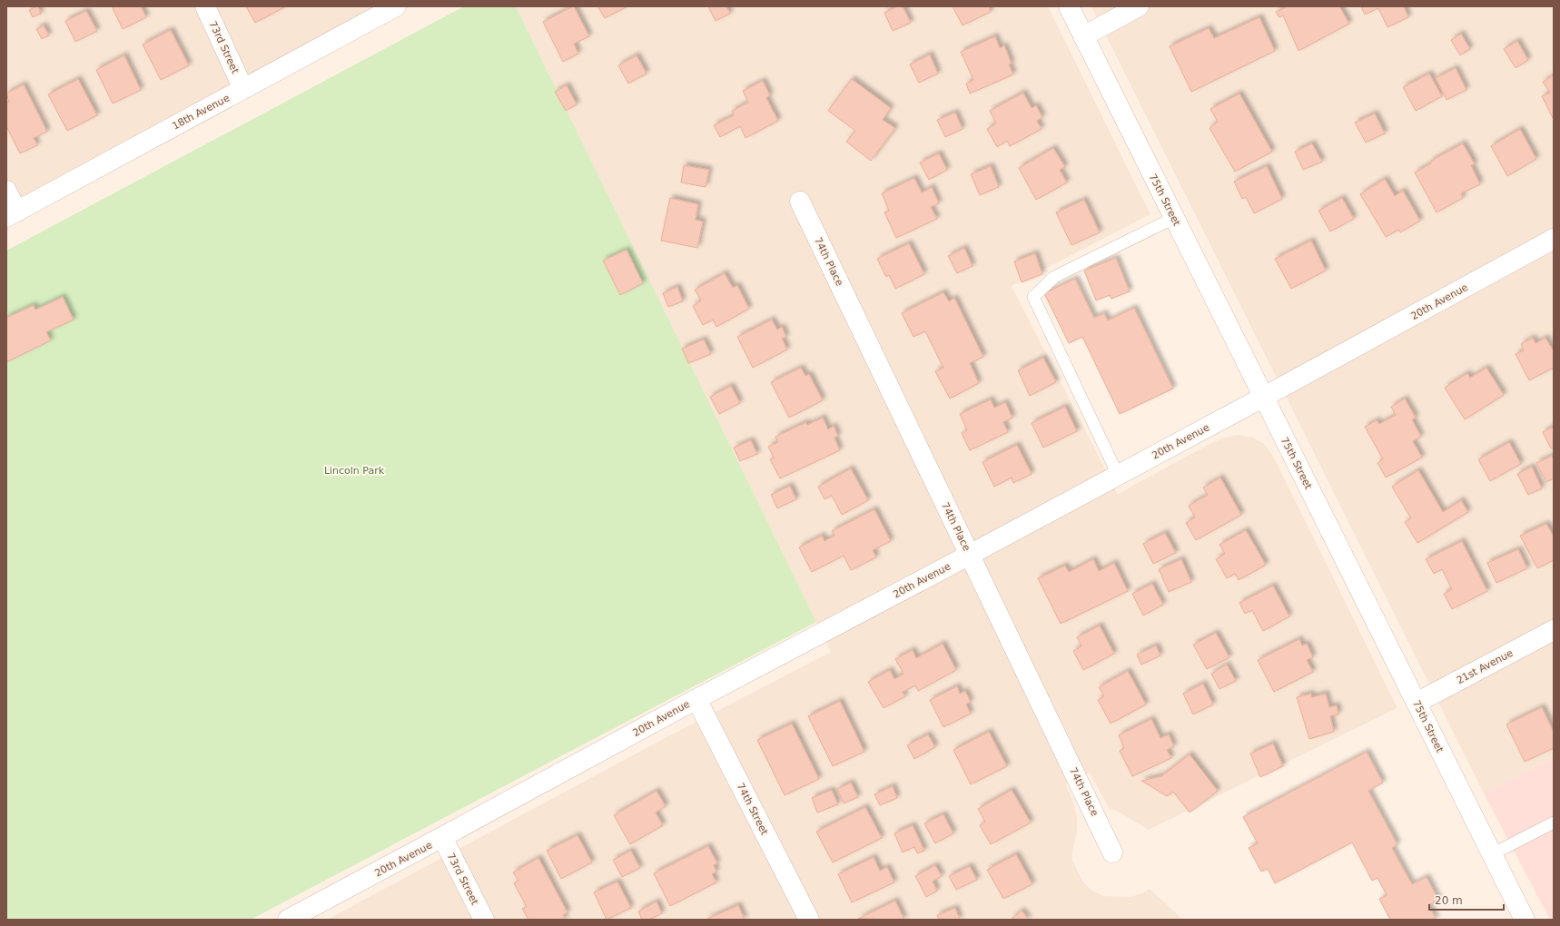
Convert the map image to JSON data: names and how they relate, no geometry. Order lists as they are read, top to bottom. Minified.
{"streets":{"street":["73rd Street","18th Avenue","75th Street","74th Place","20th Avenue","21st Avenue","74th Street"]},"crossings":[["73rd Street","18th Avenue"],["73rd Street","20th Avenue"],["75th Street","20th Avenue"],["75th Street","21st Avenue"],["74th Place","20th Avenue"],["20th Avenue","74th Street"]],"parks":["Lincoln Park"],"scale_bar":"20 m"}
